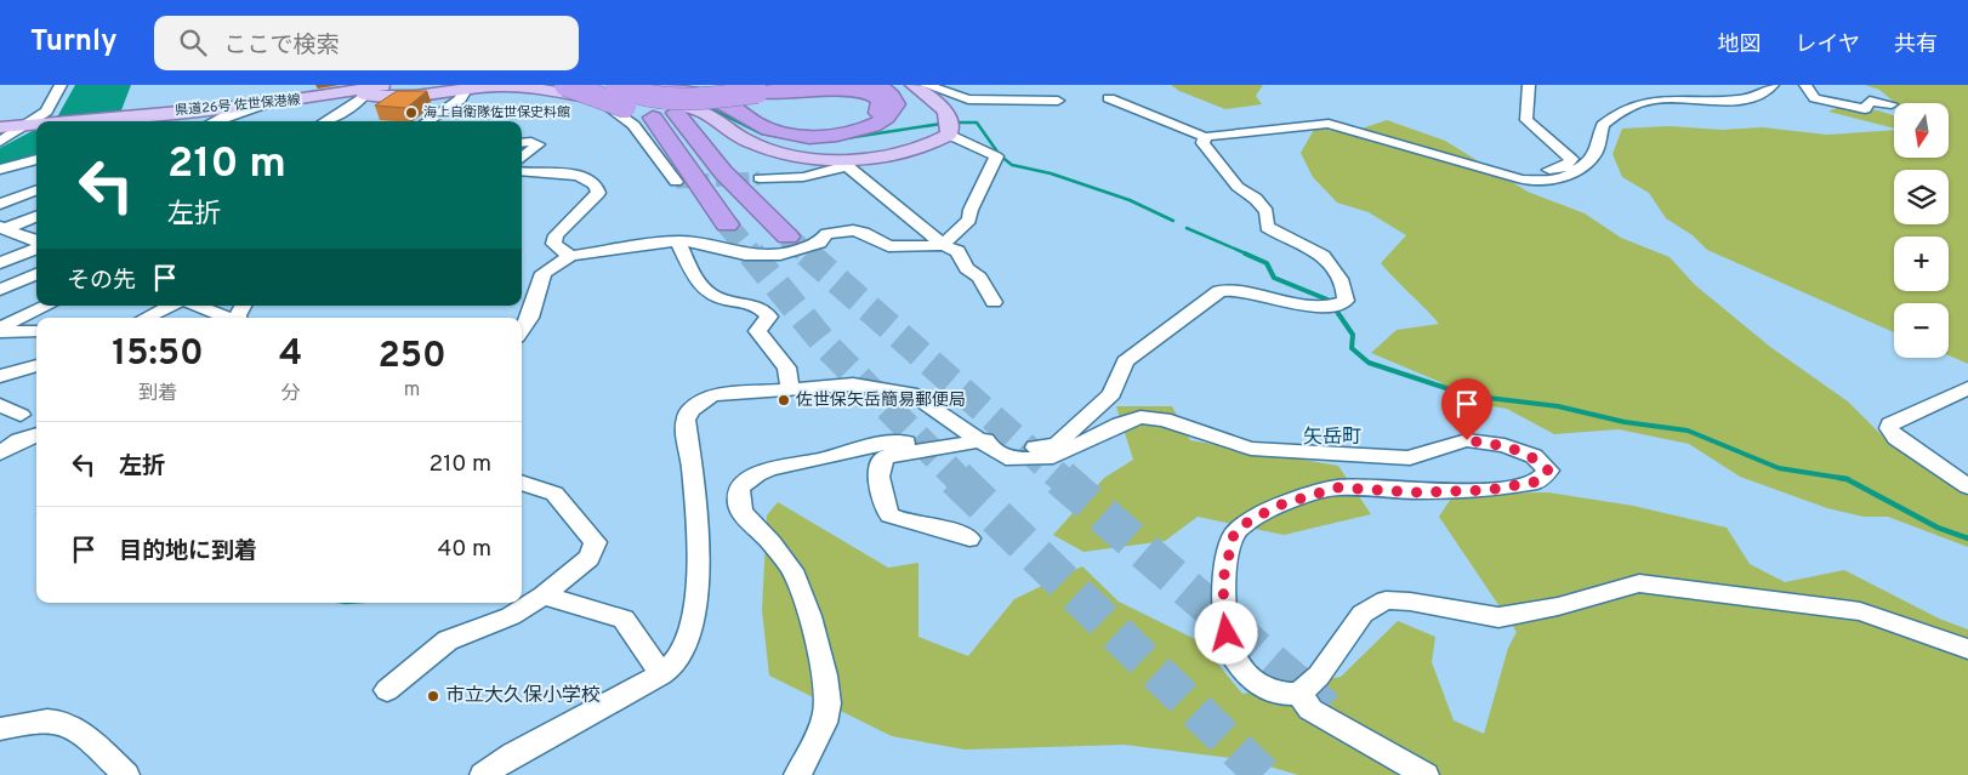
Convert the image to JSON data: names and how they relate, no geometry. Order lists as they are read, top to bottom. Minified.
{"streets":{"main road":["県道26号 佐世保港線"]},"districts":["矢岳町"],"places":["海上自衛隊佐世保史料館","佐世保矢岳簡易郵便局","市立大久保小学校"],"north":"bottom","page":{"header":"Turnly","search":"ここで検索","nav":["地図","レイヤ","共有"],"map_buttons":["+","−"],"turn":["210 m","左折"],"then":"その先","eta":["15:50","到着","4","分","250","m"],"list":[{"name":"左折","value":"210 m"},{"name":"目的地に到着","value":"40 m"}]}}
